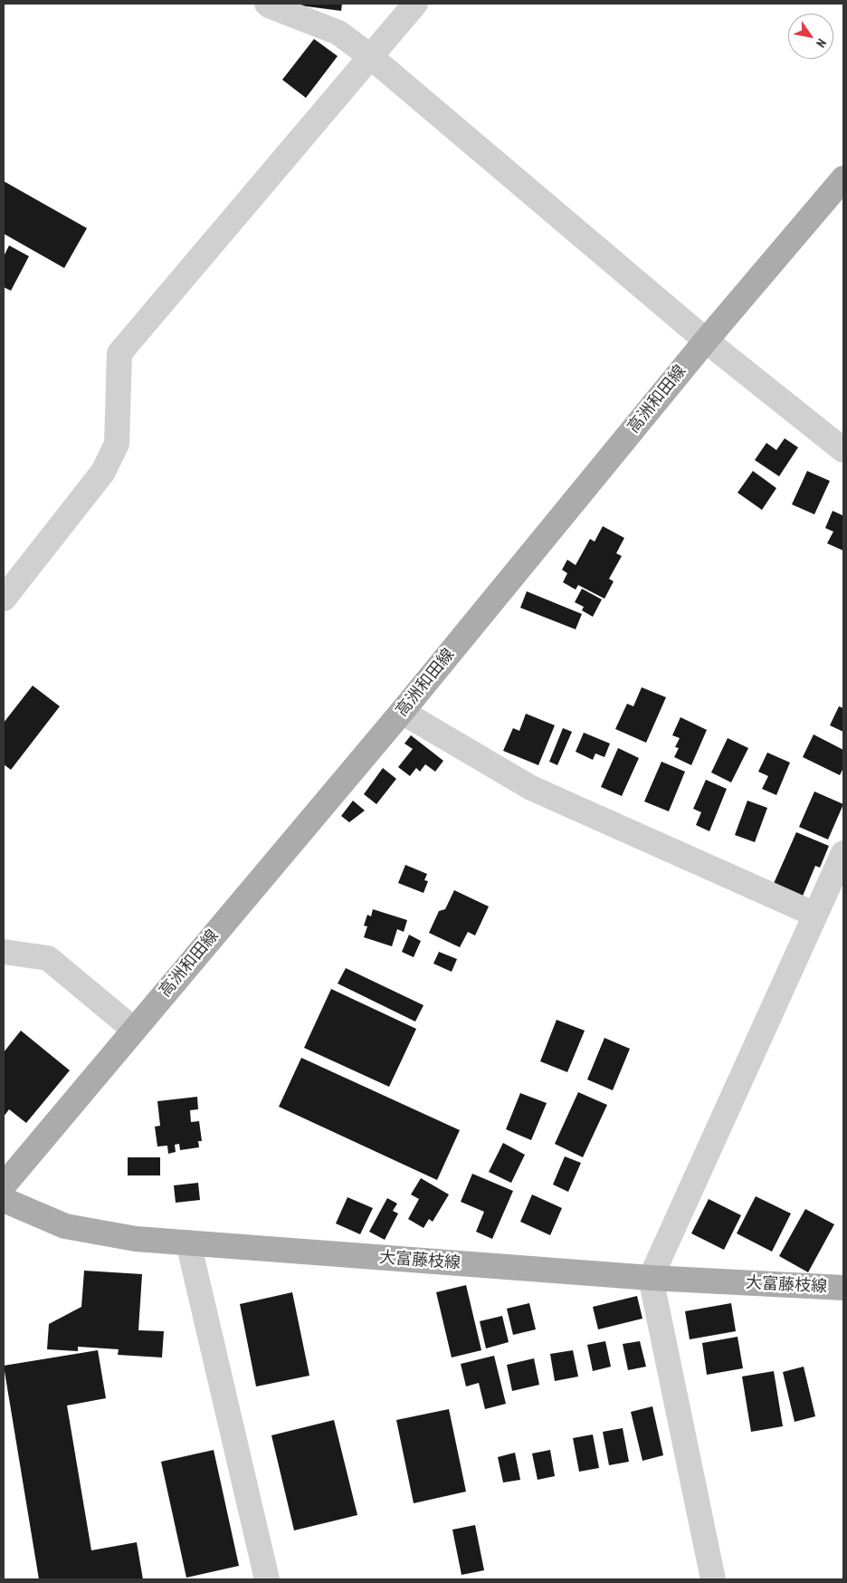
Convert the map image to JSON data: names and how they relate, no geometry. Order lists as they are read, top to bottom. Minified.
{"streets":{"main road":["高洲和田線","大富藤枝線"]},"north":"bottom right"}
